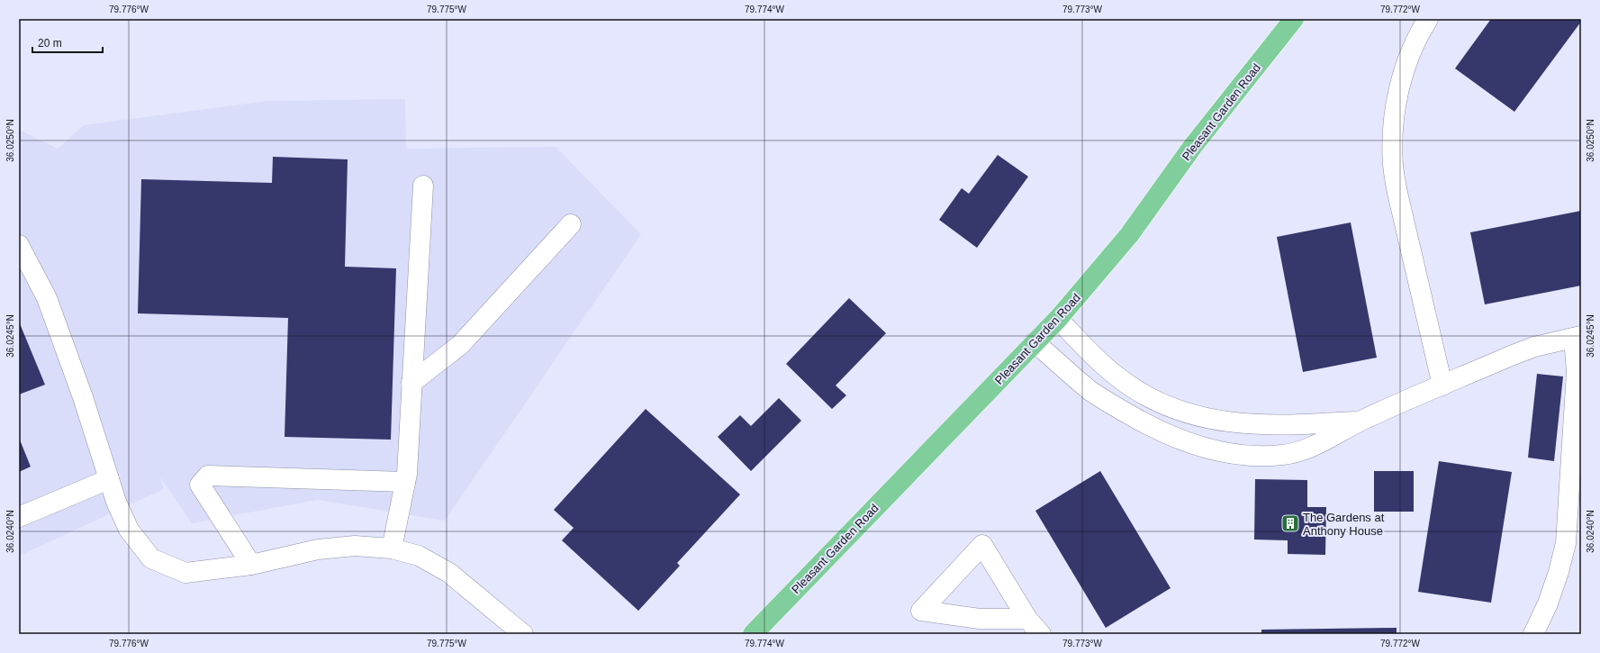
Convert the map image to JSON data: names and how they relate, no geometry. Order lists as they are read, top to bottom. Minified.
{"streets":{"main road":["Pleasant Garden Road"]},"places":{"building":["The Gardens at Anthony House"]},"scale_bar":"20 m","coordinates":["79.776°W","79.775°W","79.774°W","79.773°W","79.772°W","36.0250°N","36.0245°N","36.0240°N"]}
